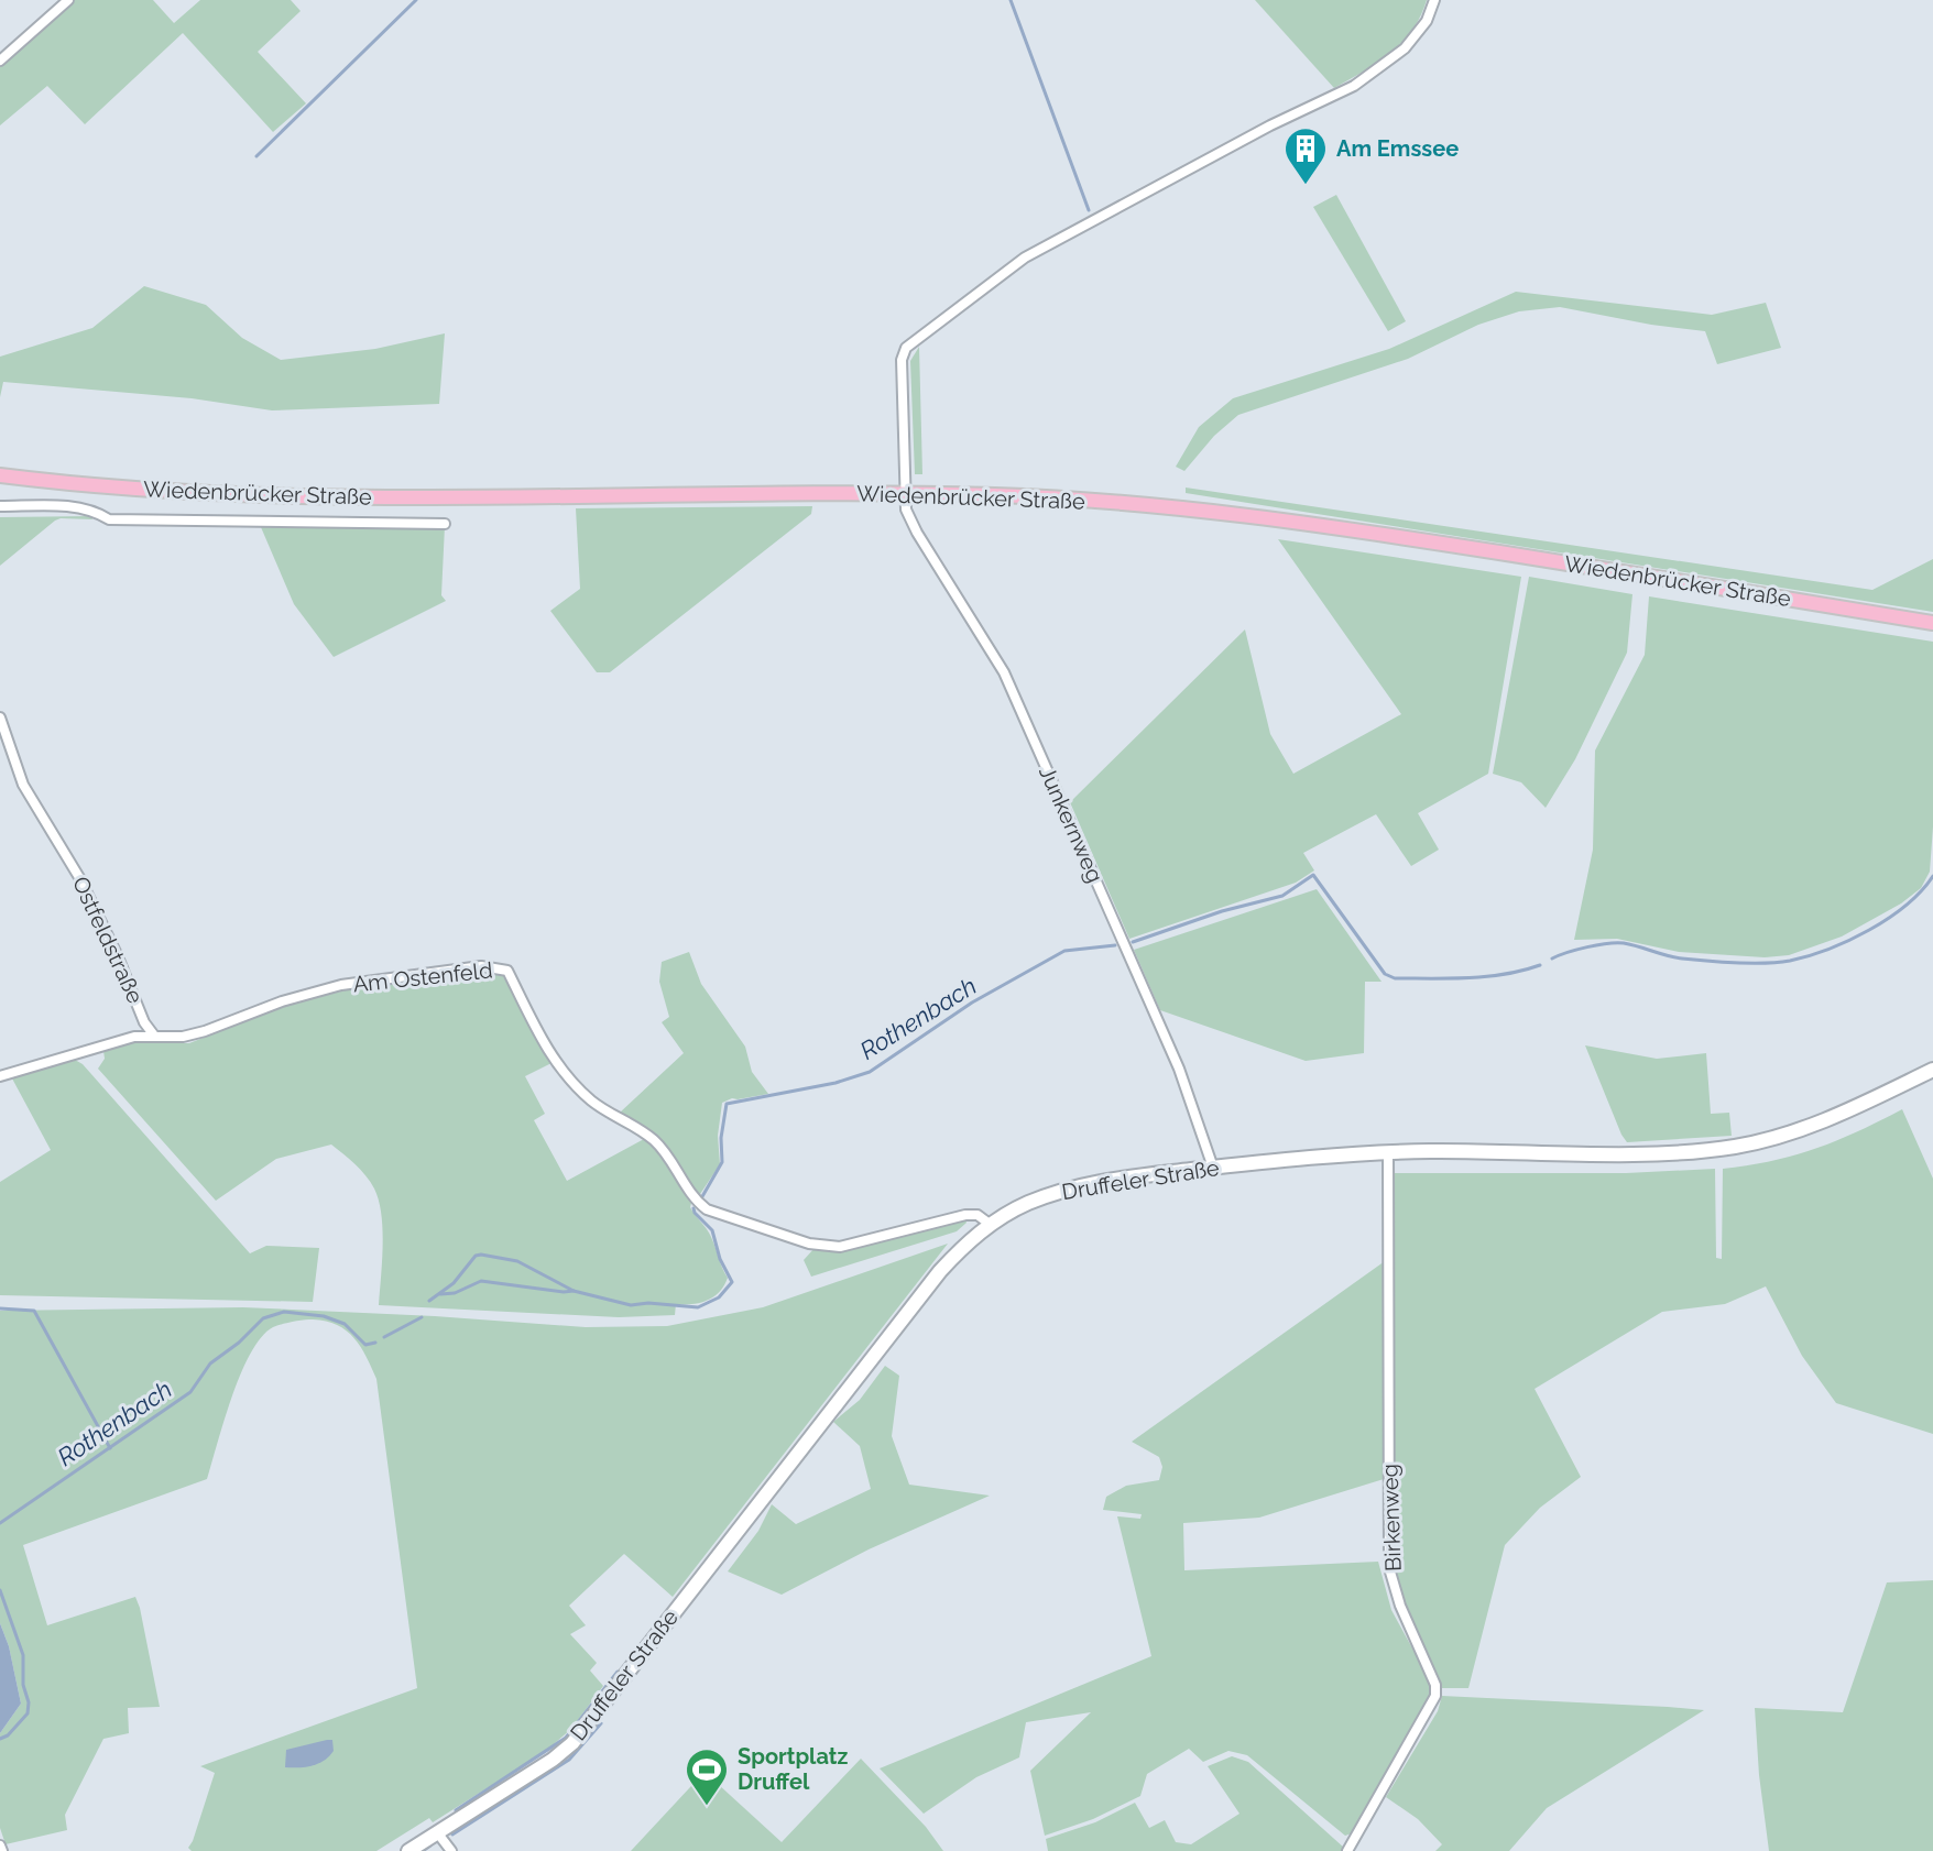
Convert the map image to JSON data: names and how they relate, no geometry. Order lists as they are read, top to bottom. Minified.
{"streets":{"main road":["Wiedenbrücker Straße"],"street":["Junkernweg","Ostfeldstraße","Am Ostenfeld","Druffeler Straße","Birkenweg"]},"crossings":[["Wiedenbrücker Straße","Junkernweg"],["Junkernweg","Druffeler Straße"],["Ostfeldstraße","Am Ostenfeld"],["Am Ostenfeld","Druffeler Straße"],["Druffeler Straße","Birkenweg"]],"water":["Rothenbach"],"places":{"building":["Am Emssee"],"sports":["Sportplatz Druffel"]}}
